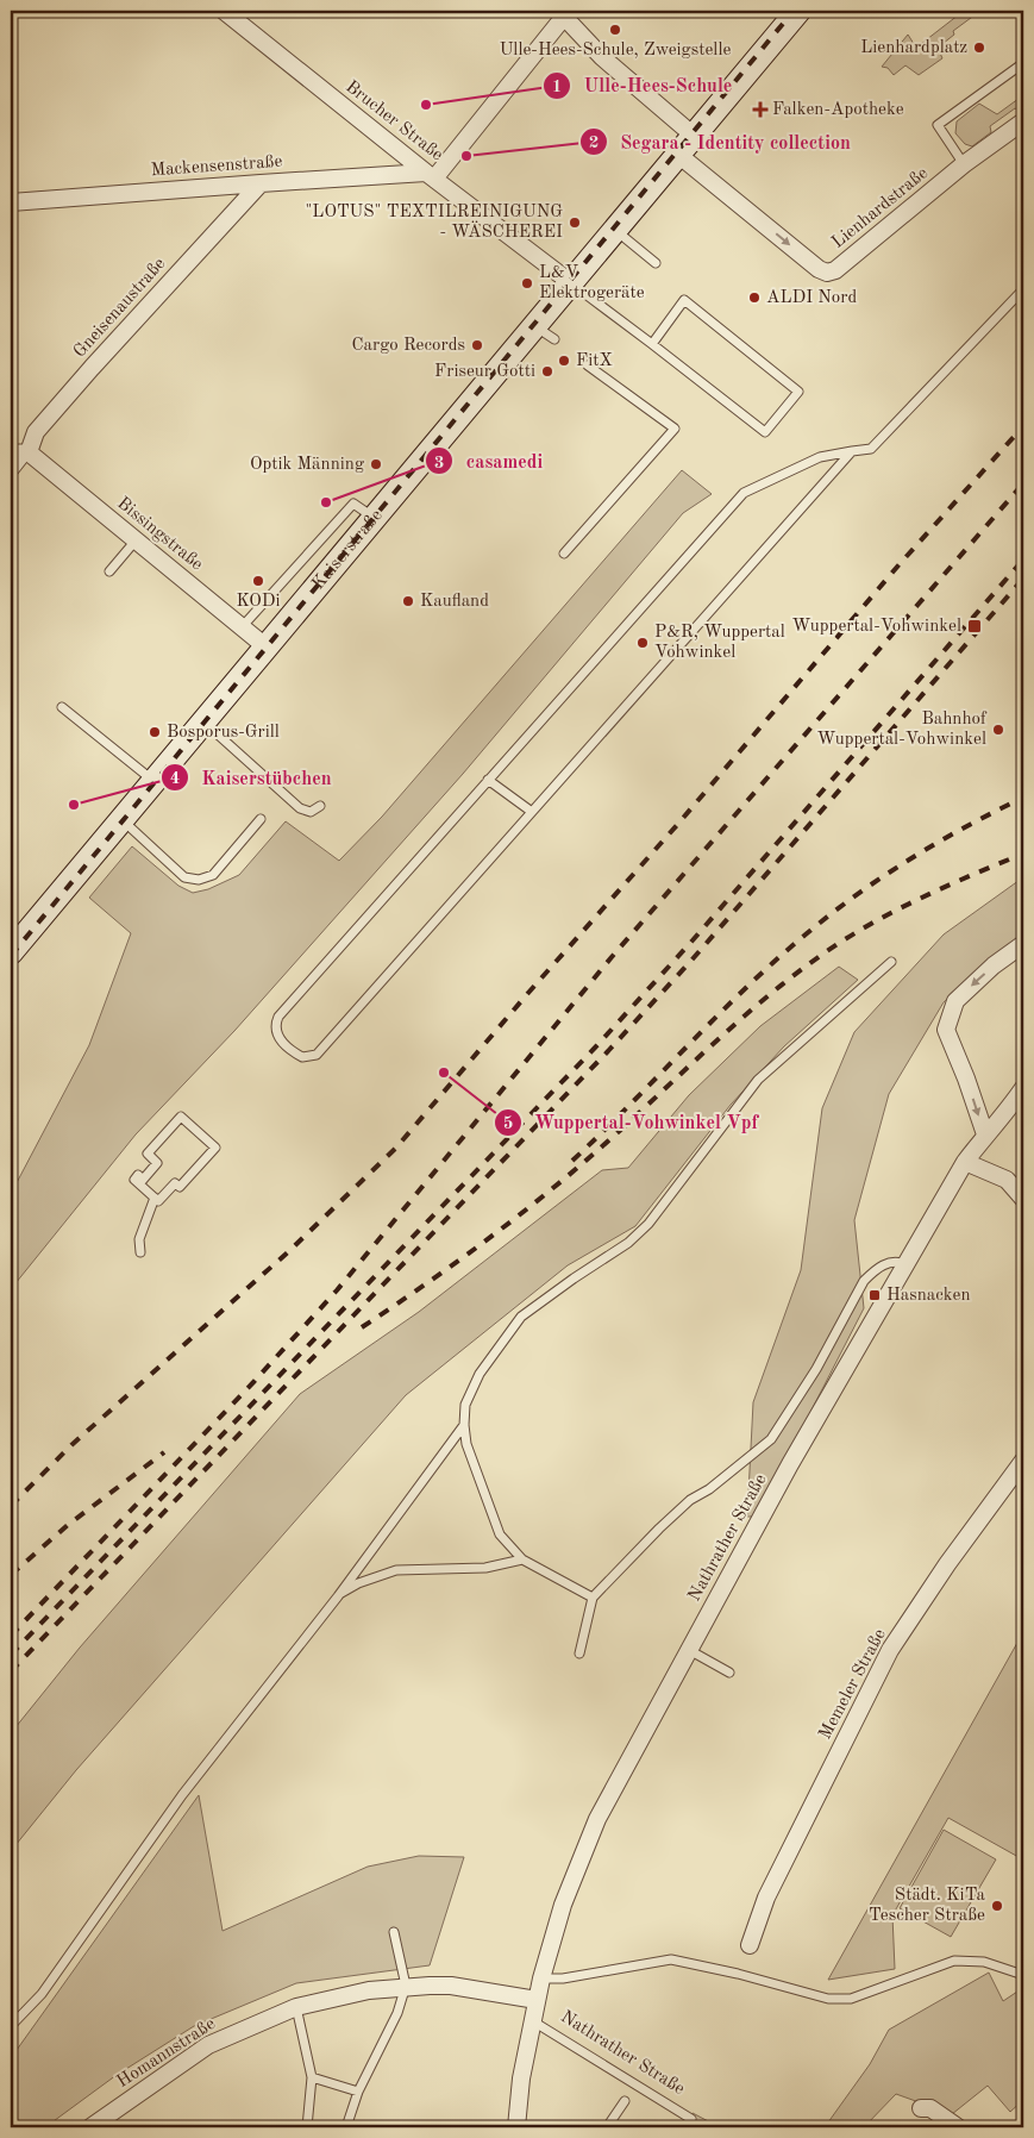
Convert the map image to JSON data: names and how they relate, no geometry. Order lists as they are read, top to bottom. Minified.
{"streets":{"main road":["Kaiserstraße"],"street":["Brucher Straße","Mackensenstraße","Lienhardstraße","Gneisenaustraße","Bissingstraße","Nathrather Straße","Memeler Straße","Homannstraße"]},"crossings":[["Brucher Straße","Mackensenstraße"],["Brucher Straße","Kaiserstraße"],["Mackensenstraße","Gneisenaustraße"],["Lienhardstraße","Kaiserstraße"],["Gneisenaustraße","Bissingstraße"],["Bissingstraße","Kaiserstraße"],["Nathrather Straße","Homannstraße"]],"places":{"other":["Ulle-Hees-Schule, Zweigstelle","Lienhardplatz","Ulle-Hees-Schule","Segara - Identity collection","\"LOTUS\" TEXTILREINIGUNG - WÄSCHEREI","L&V Elektrogeräte","ALDI Nord","Cargo Records","FitX","Friseur Gotti","Optik Männing","casamedi","KODi","Kaufland","P&R, Wuppertal Vohwinkel","Bahnhof Wuppertal-Vohwinkel","Bosporus-Grill","Kaiserstübchen","Wuppertal-Vohwinkel Vpf","Städt. KiTa Tescher Straße"],"health":["Falken-Apotheke"],"transit":["Wuppertal-Vohwinkel","Hasnacken"]}}
